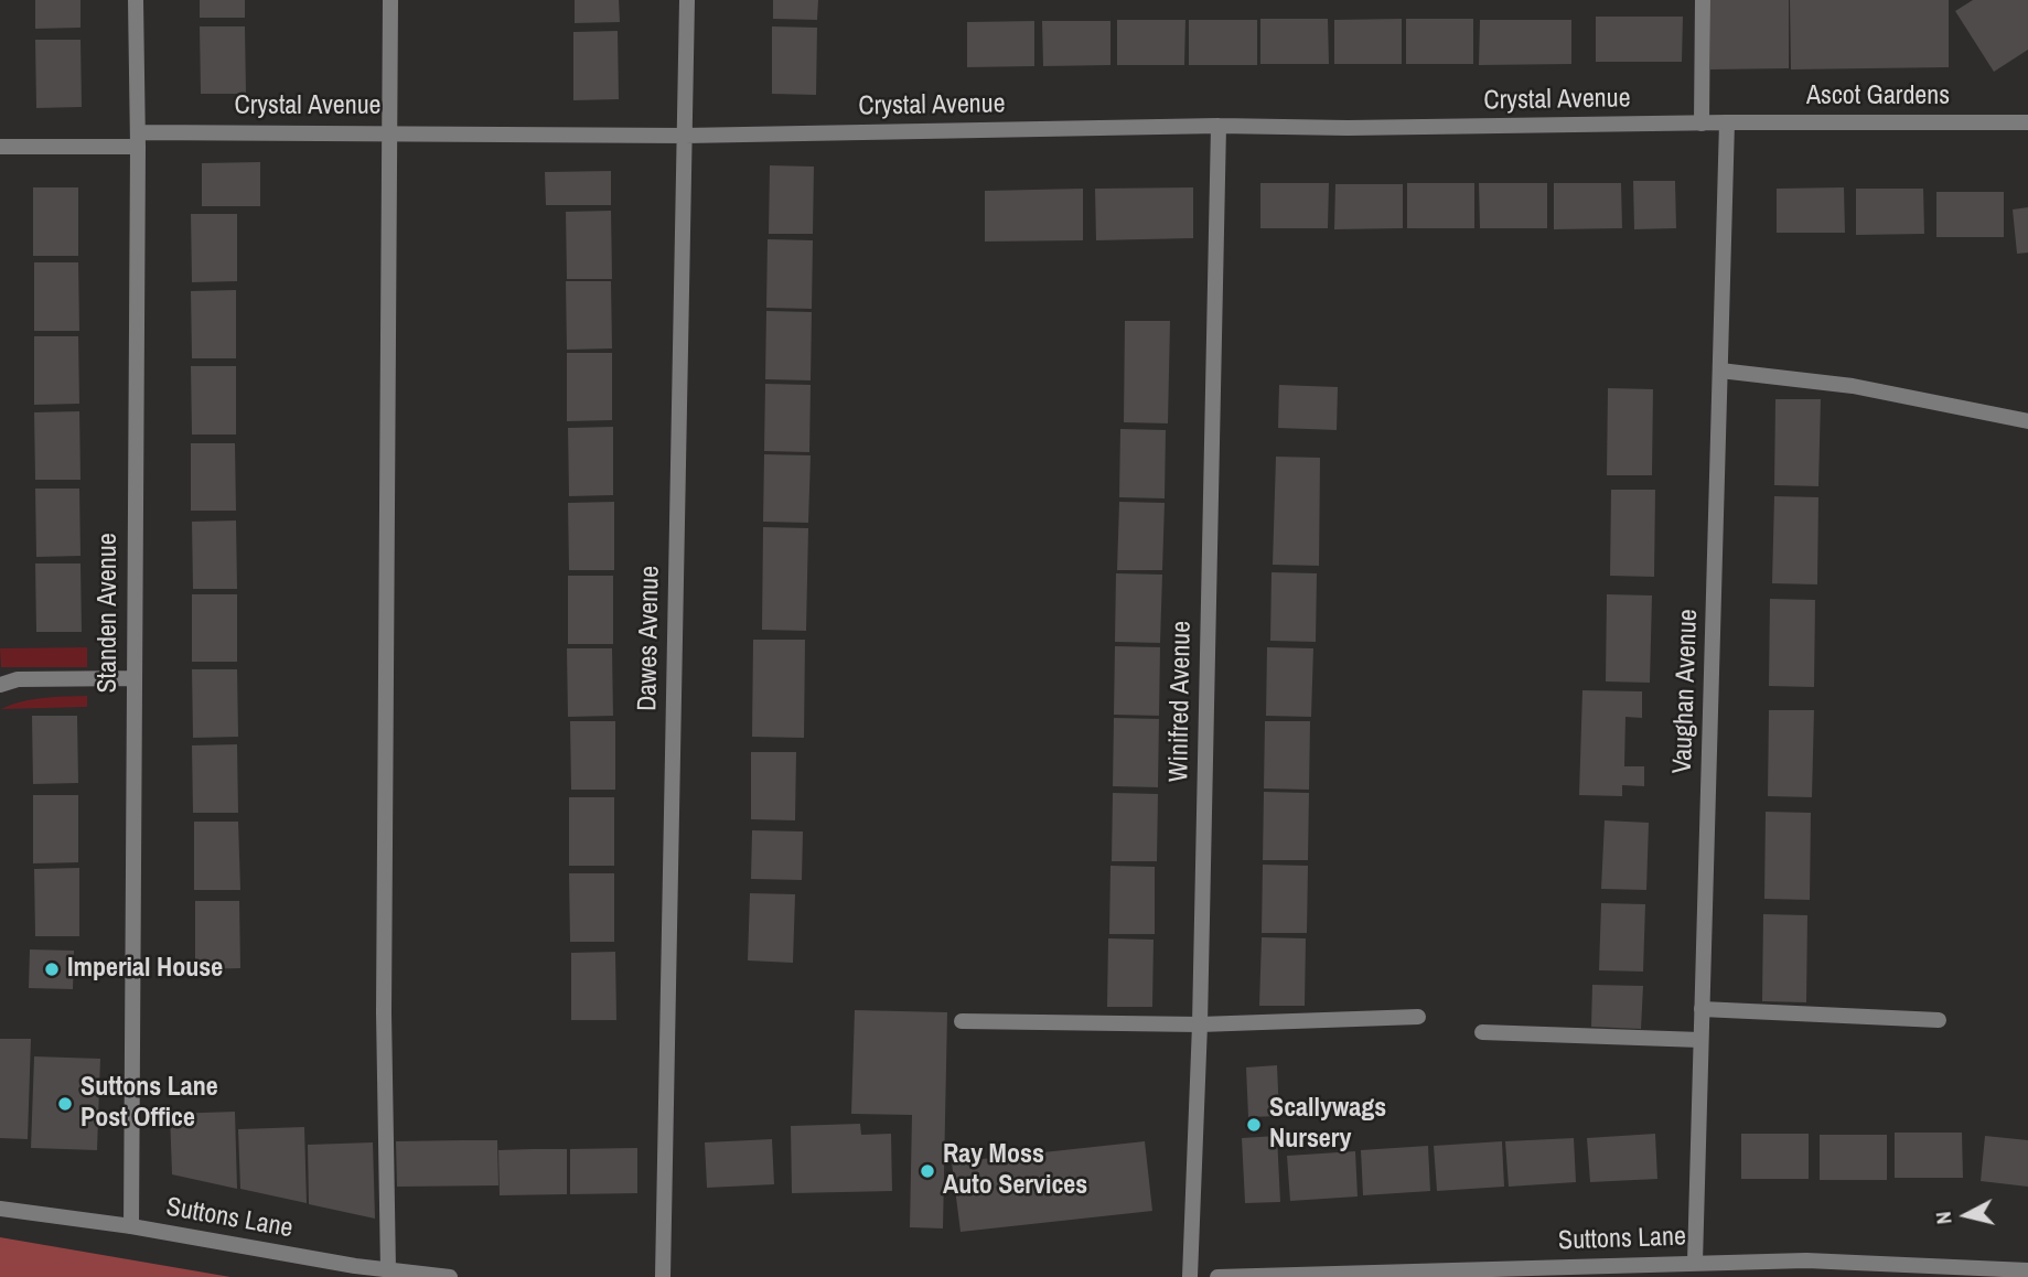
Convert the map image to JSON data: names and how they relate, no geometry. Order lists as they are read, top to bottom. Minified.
{"streets":{"street":["Ascot Gardens","Crystal Avenue","Standen Avenue","Dawes Avenue","Vaughan Avenue","Winifred Avenue","Suttons Lane"]},"crossings":[["Ascot Gardens","Crystal Avenue"],["Ascot Gardens","Vaughan Avenue"],["Crystal Avenue","Standen Avenue"],["Crystal Avenue","Dawes Avenue"],["Crystal Avenue","Vaughan Avenue"],["Crystal Avenue","Winifred Avenue"],["Standen Avenue","Suttons Lane"],["Vaughan Avenue","Suttons Lane"]],"places":["Imperial House","Suttons Lane Post Office","Scallywags Nursery","Ray Moss Auto Services"],"north":"left"}
